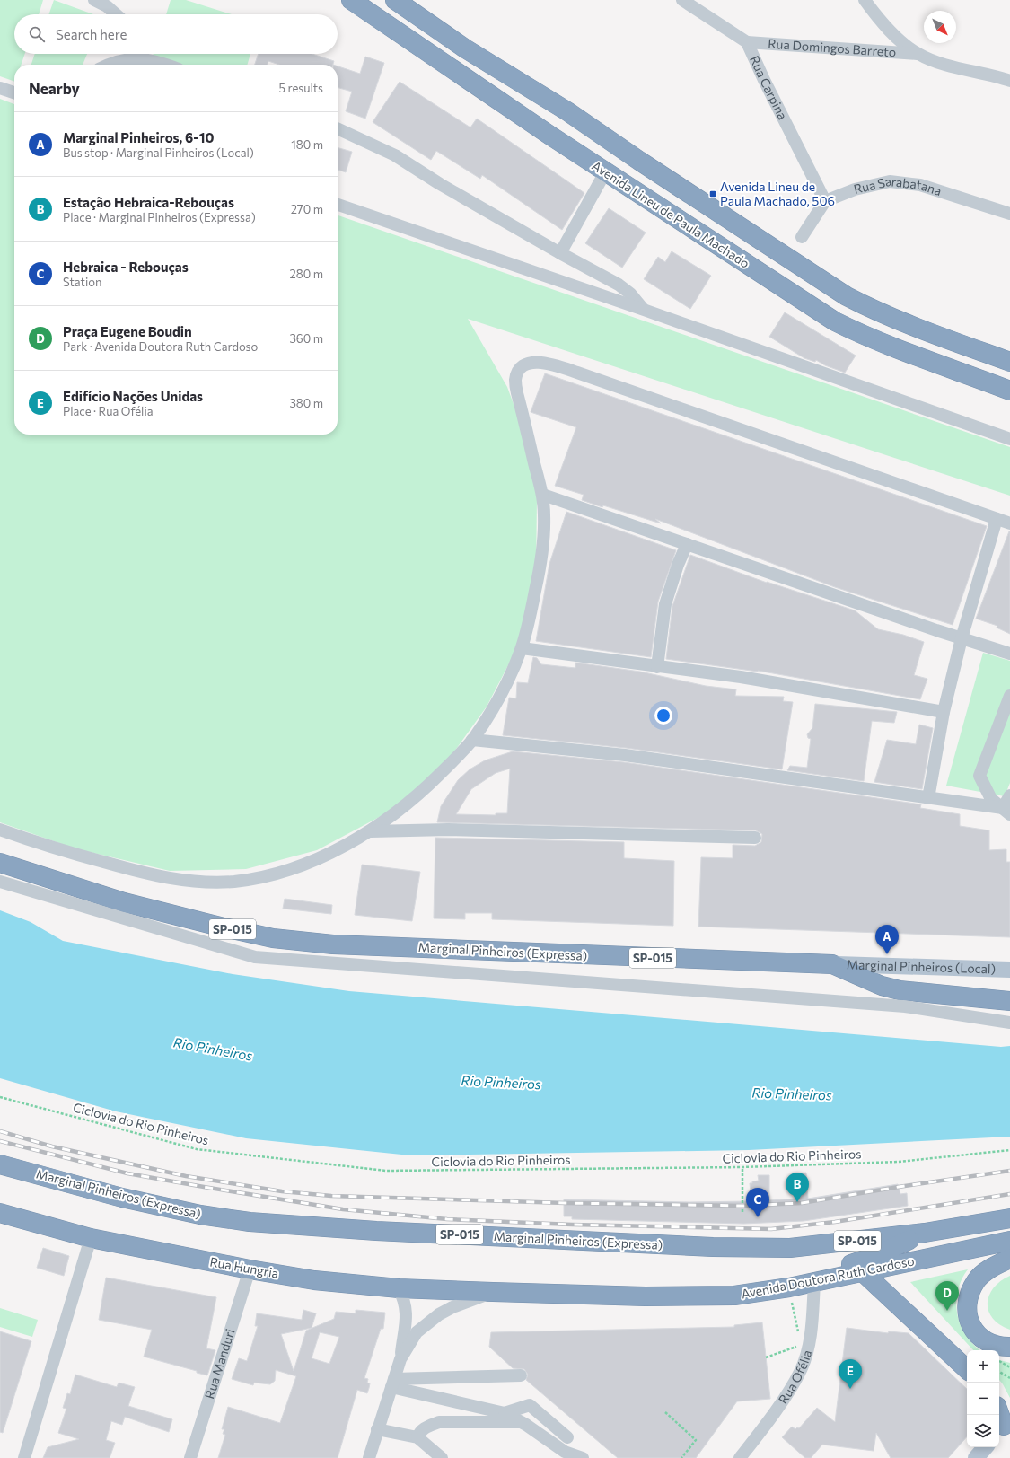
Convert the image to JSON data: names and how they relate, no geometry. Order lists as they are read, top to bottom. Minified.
{"streets":{"highway":["Avenida Lineu de Paula Machado","SP-015","Marginal Pinheiros (Expressa)","Rua Hungria","Avenida Doutora Ruth Cardoso"],"main road":["Marginal Pinheiros (Local)"],"street":["Rua Domingos Barreto","Rua Carpina","Rua Sarabatana","Rua Manduri","Rua Ofélia"],"path":["Ciclovia do Rio Pinheiros"]},"crossings":[["Rua Domingos Barreto","Rua Carpina"],["Rua Carpina","Rua Sarabatana"],["Marginal Pinheiros (Expressa)","Marginal Pinheiros (Local)"],["Rua Hungria","Avenida Doutora Ruth Cardoso"],["Rua Hungria","Rua Manduri"],["Avenida Doutora Ruth Cardoso","Rua Ofélia"]],"water":["Rio Pinheiros"],"places":{"transit":["Avenida Lineu de Paula Machado, 506"]},"north":"bottom right","page":{"search":"Search here","heading":["Nearby","5 results"],"list":[{"mark":"A","name":"Marginal Pinheiros, 6-10","note":"Bus stop · Marginal Pinheiros (Local)","value":"180 m"},{"mark":"B","name":"Estação Hebraica-Rebouças","note":"Place · Marginal Pinheiros (Expressa)","value":"270 m"},{"mark":"C","name":"Hebraica - Rebouças","note":"Station","value":"280 m"},{"mark":"D","name":"Praça Eugene Boudin","note":"Park · Avenida Doutora Ruth Cardoso","value":"360 m"},{"mark":"E","name":"Edifício Nações Unidas","note":"Place · Rua Ofélia","value":"380 m"}],"pins":["A","B","C","D","E"],"map_buttons":["+","−"]}}
